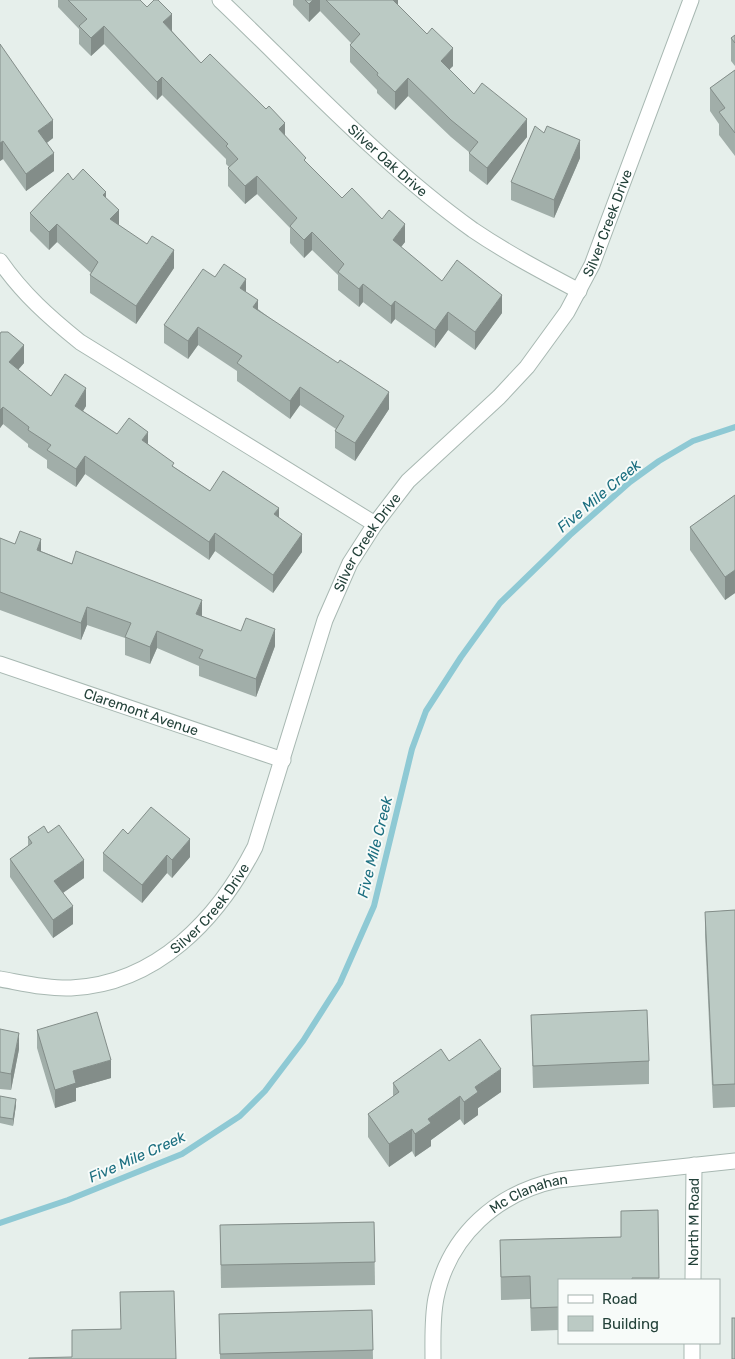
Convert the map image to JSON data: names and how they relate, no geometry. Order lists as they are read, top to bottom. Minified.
{"streets":{"street":["Silver Oak Drive","Silver Creek Drive","Claremont Avenue","Mc Clanahan","North M Road"]},"crossings":[["Silver Oak Drive","Silver Creek Drive"],["Silver Creek Drive","Claremont Avenue"],["Mc Clanahan","North M Road"]],"water":["Five Mile Creek"],"legend":["Road","Building"]}
